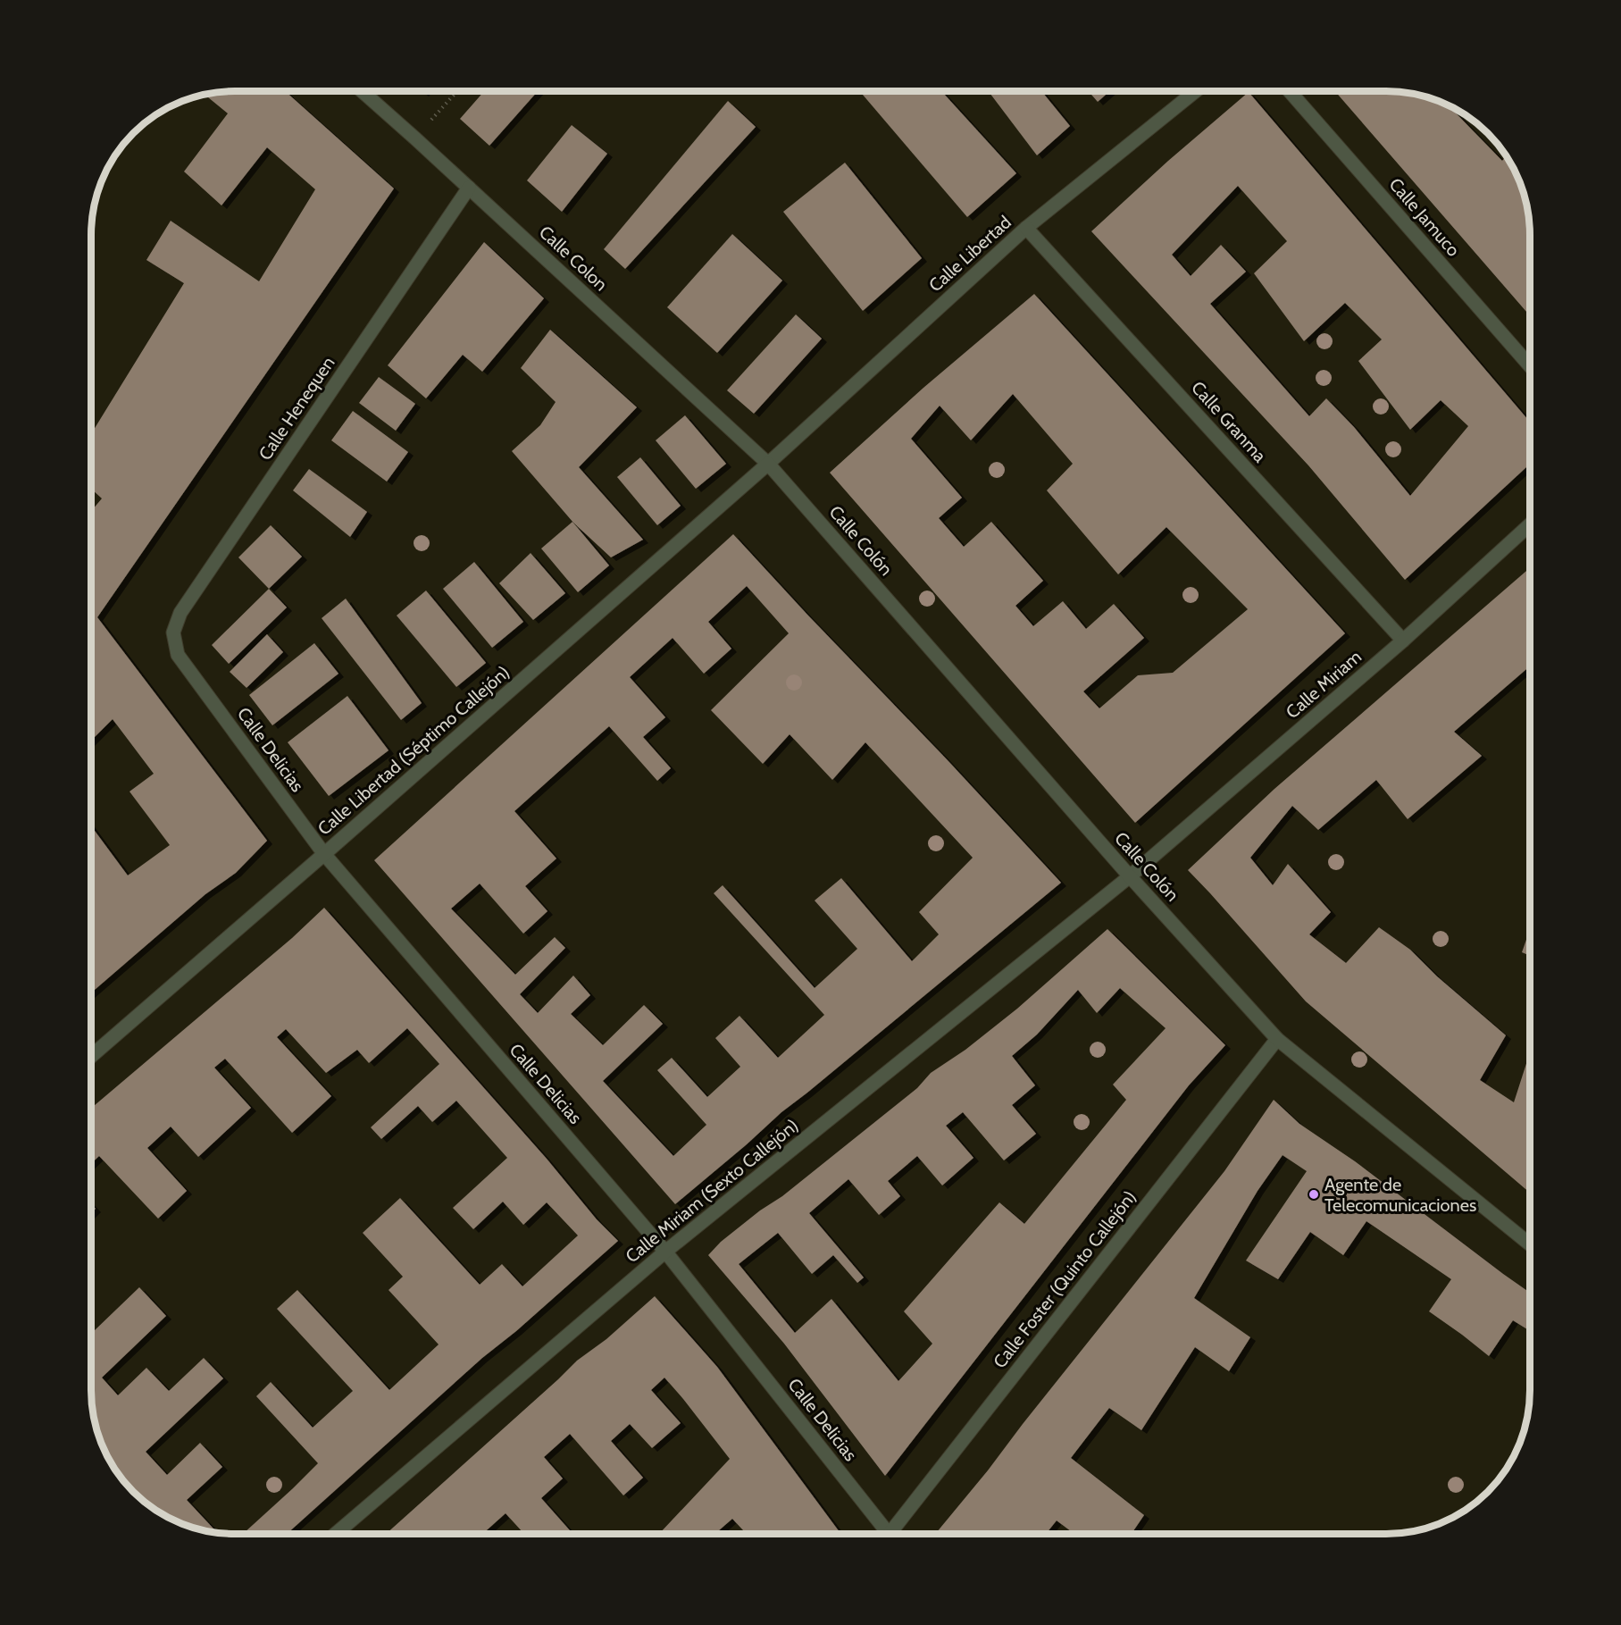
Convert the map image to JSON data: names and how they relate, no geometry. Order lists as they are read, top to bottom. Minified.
{"streets":{"street":["Calle Jamuco","Calle Libertad","Calle Colon","Calle Henequen","Calle Granma","Calle Colón","Calle Miriam","Calle Delicias","Calle Libertad (Séptimo Callejón)","Calle Miriam (Sexto Callejón)","Calle Foster (Quinto Callejón)"]},"crossings":[["Calle Libertad","Calle Colon"],["Calle Libertad","Calle Granma"],["Calle Libertad","Calle Colón"],["Calle Libertad","Calle Libertad (Séptimo Callejón)"],["Calle Colon","Calle Henequen"],["Calle Colon","Calle Colón"],["Calle Colon","Calle Libertad (Séptimo Callejón)"],["Calle Henequen","Calle Delicias"],["Calle Granma","Calle Miriam"],["Calle Colón","Calle Miriam"],["Calle Colón","Calle Libertad (Séptimo Callejón)"],["Calle Colón","Calle Miriam (Sexto Callejón)"],["Calle Colón","Calle Foster (Quinto Callejón)"],["Calle Miriam","Calle Miriam (Sexto Callejón)"],["Calle Delicias","Calle Libertad (Séptimo Callejón)"],["Calle Delicias","Calle Miriam (Sexto Callejón)"]],"places":["Agente de Telecomunicaciones"]}
